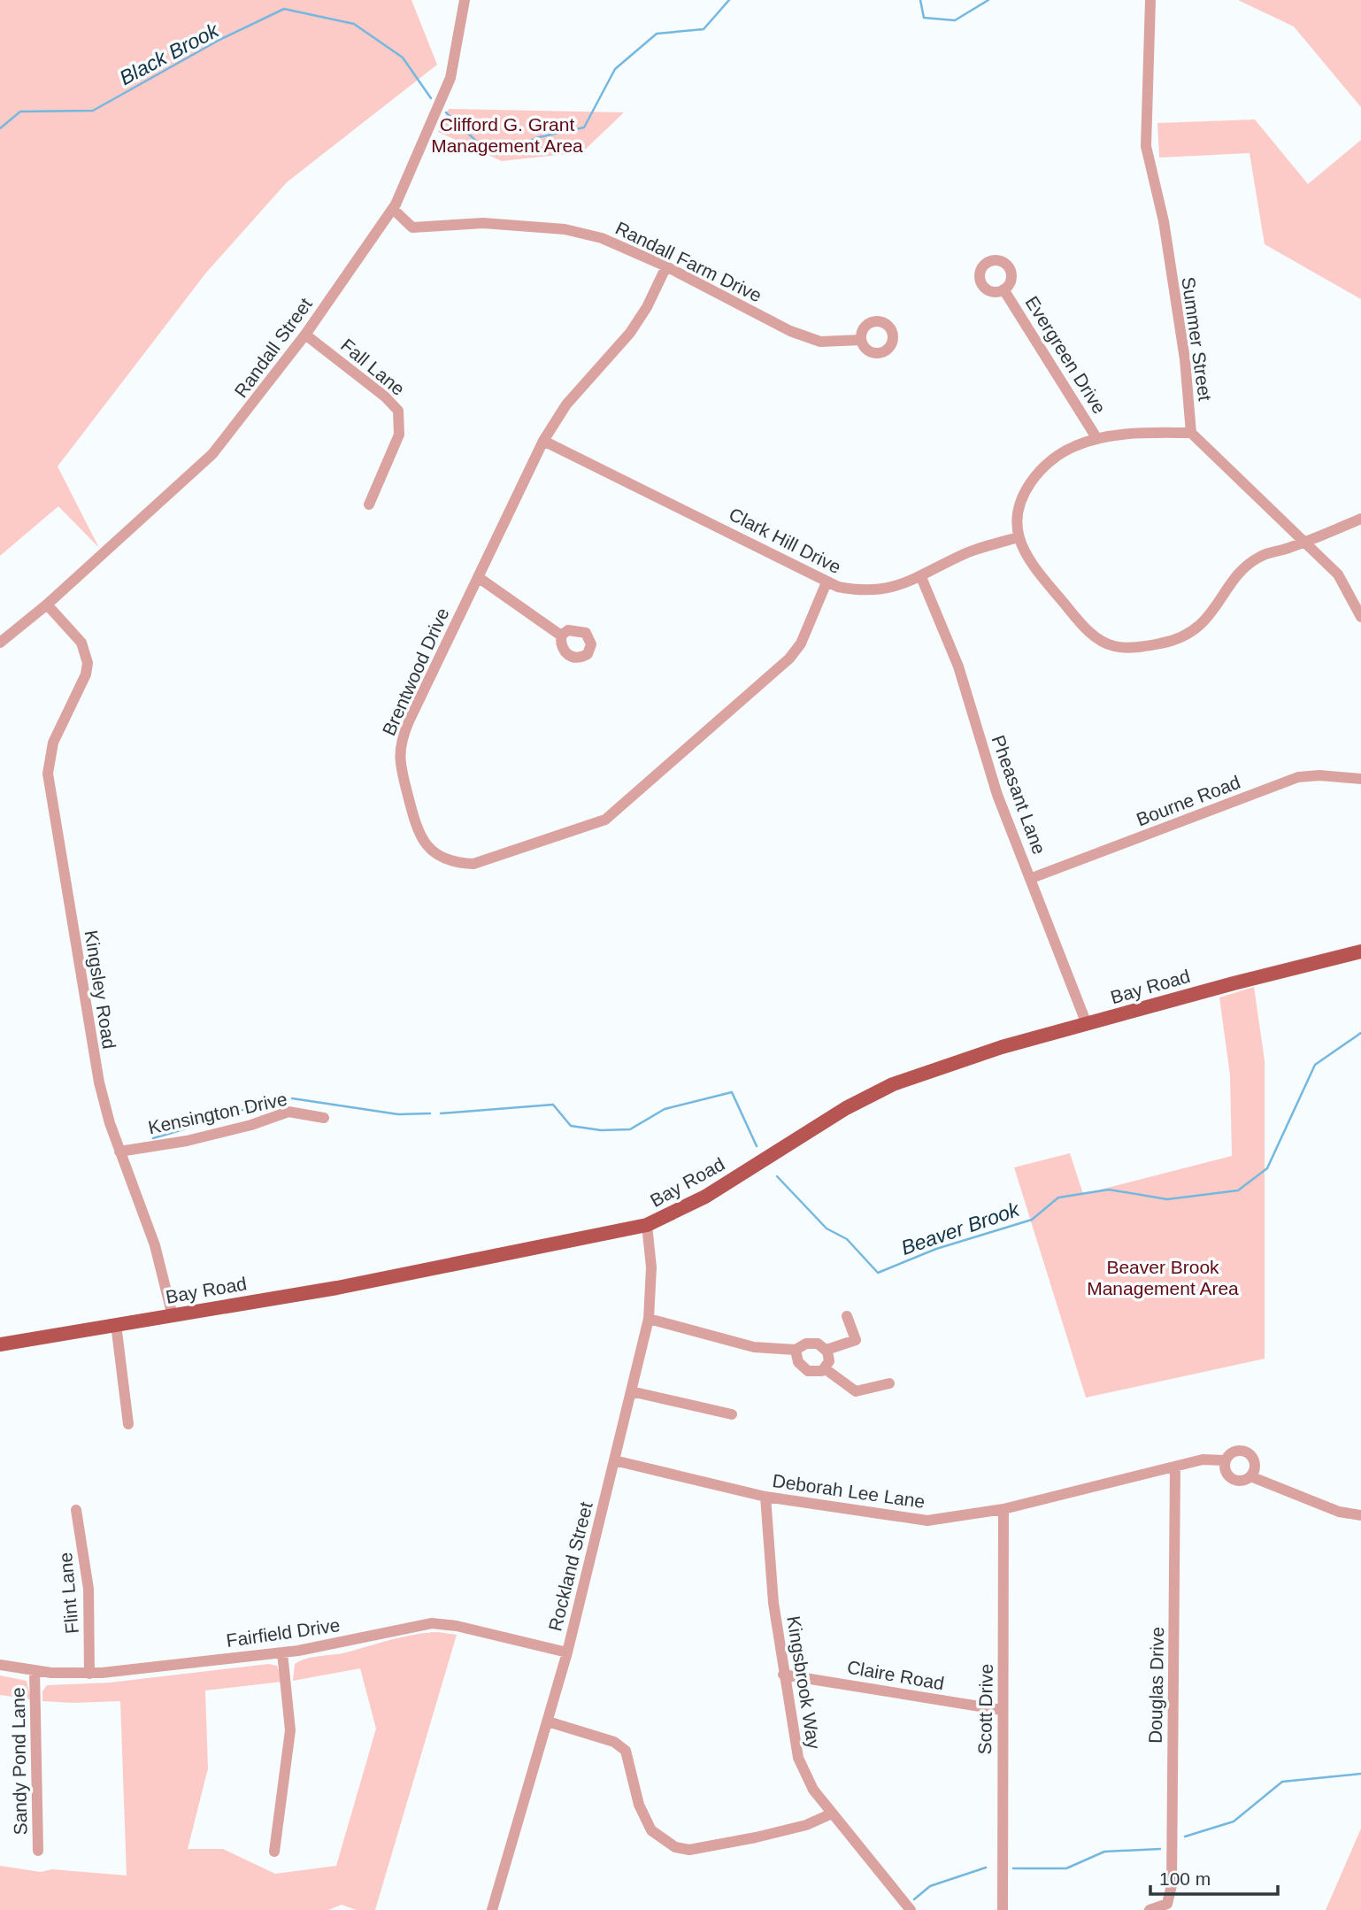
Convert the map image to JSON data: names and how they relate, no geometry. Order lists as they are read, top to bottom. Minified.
{"streets":{"main road":["Bay Road"],"street":["Randall Farm Drive","Summer Street","Randall Street","Evergreen Drive","Fall Lane","Clark Hill Drive","Brentwood Drive","Pheasant Lane","Bourne Road","Kingsley Road","Kensington Drive","Deborah Lee Lane","Rockland Street","Flint Lane","Fairfield Drive","Claire Road","Kingsbrook Way","Douglas Drive","Scott Drive","Sandy Pond Lane"]},"crossings":[["Randall Farm Drive","Randall Street"],["Randall Farm Drive","Brentwood Drive"],["Randall Street","Fall Lane"],["Randall Street","Kingsley Road"],["Clark Hill Drive","Brentwood Drive"],["Clark Hill Drive","Pheasant Lane"],["Pheasant Lane","Bourne Road"],["Pheasant Lane","Bay Road"],["Bay Road","Kingsley Road"],["Bay Road","Rockland Street"],["Kingsley Road","Kensington Drive"],["Deborah Lee Lane","Rockland Street"],["Deborah Lee Lane","Kingsbrook Way"],["Deborah Lee Lane","Douglas Drive"],["Deborah Lee Lane","Scott Drive"],["Rockland Street","Fairfield Drive"],["Flint Lane","Fairfield Drive"],["Fairfield Drive","Sandy Pond Lane"],["Claire Road","Kingsbrook Way"],["Claire Road","Scott Drive"]],"water":["Black Brook","Beaver Brook"],"parks":["Clifford G. Grant Management Area","Beaver Brook Management Area"],"scale_bar":"100 m"}
